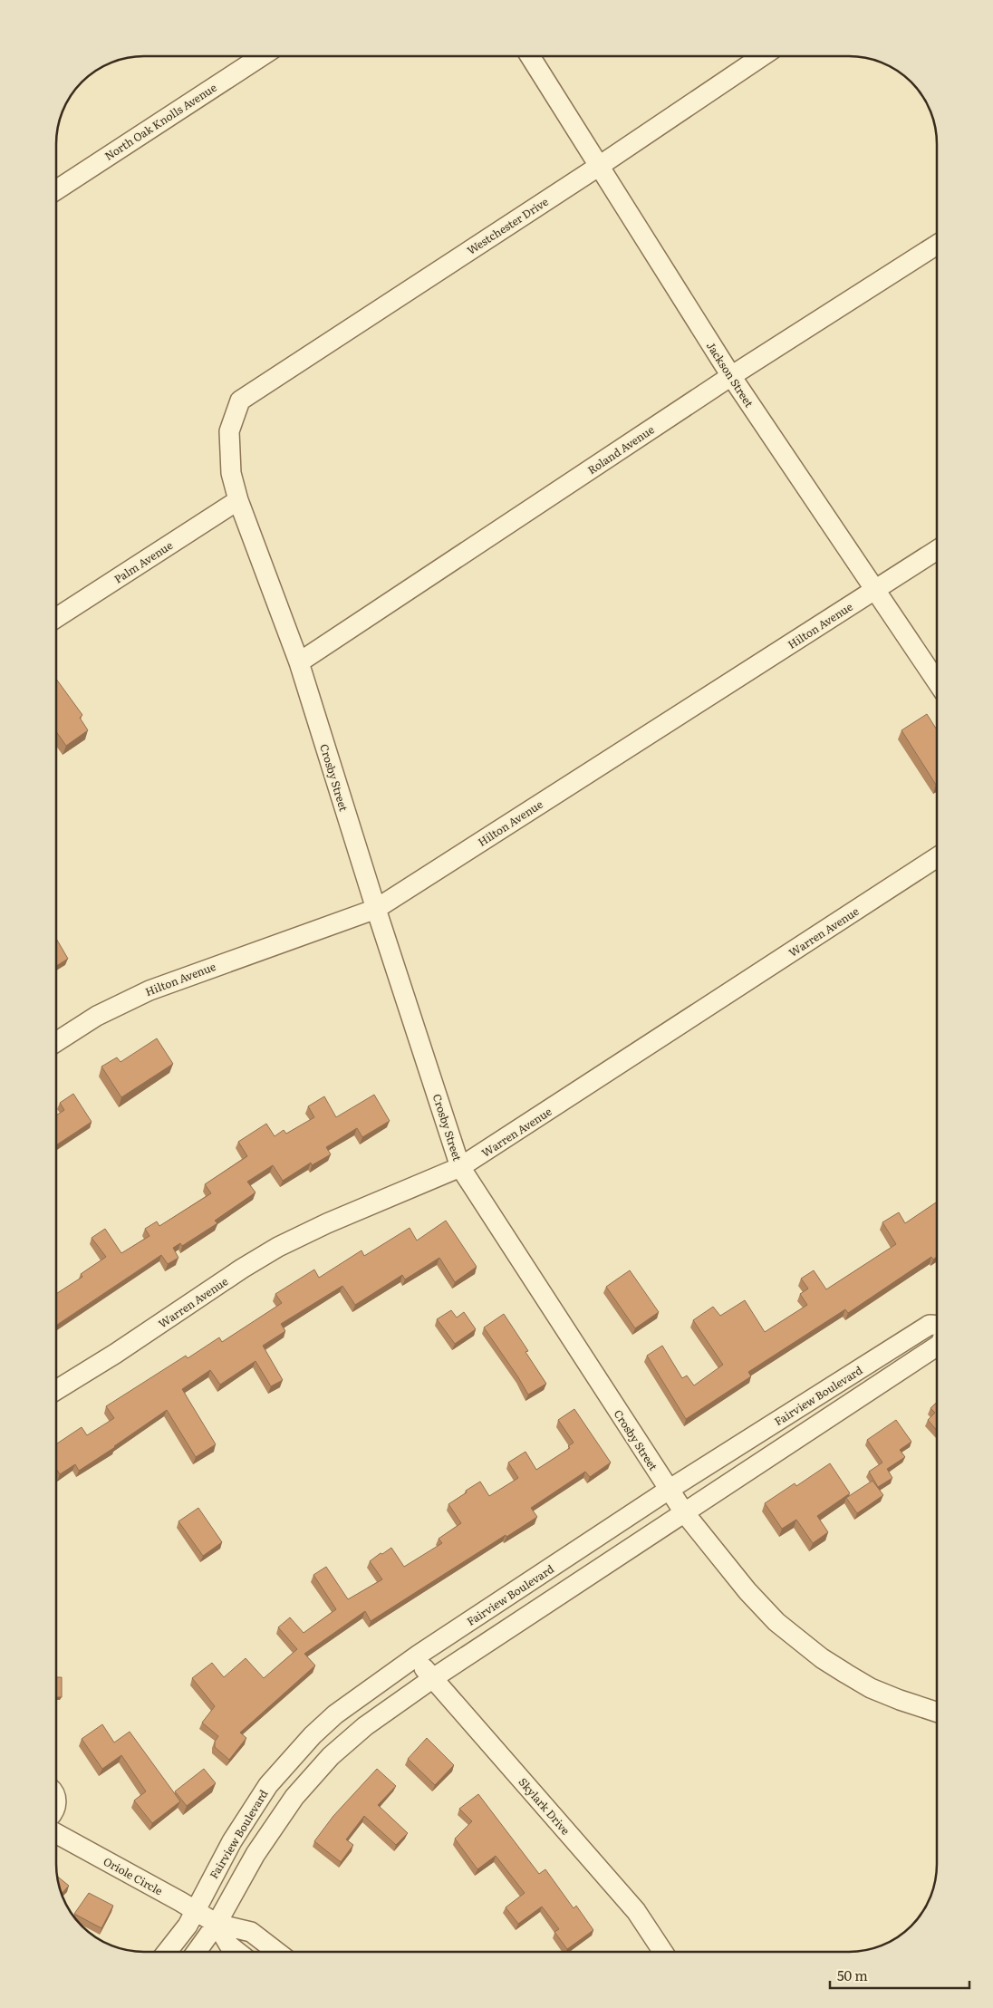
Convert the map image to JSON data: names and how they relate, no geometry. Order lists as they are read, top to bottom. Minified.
{"streets":{"street":["North Oak Knolls Avenue","Westchester Drive","Jackson Street","Roland Avenue","Palm Avenue","Hilton Avenue","Crosby Street","Warren Avenue","Fairview Boulevard","Skylark Drive","Oriole Circle"]},"crossings":[["Westchester Drive","Jackson Street"],["Westchester Drive","Crosby Street"],["Jackson Street","Roland Avenue"],["Jackson Street","Hilton Avenue"],["Roland Avenue","Crosby Street"],["Palm Avenue","Crosby Street"],["Hilton Avenue","Crosby Street"],["Crosby Street","Warren Avenue"],["Crosby Street","Fairview Boulevard"],["Fairview Boulevard","Skylark Drive"],["Fairview Boulevard","Oriole Circle"]],"scale_bar":"50 m"}
